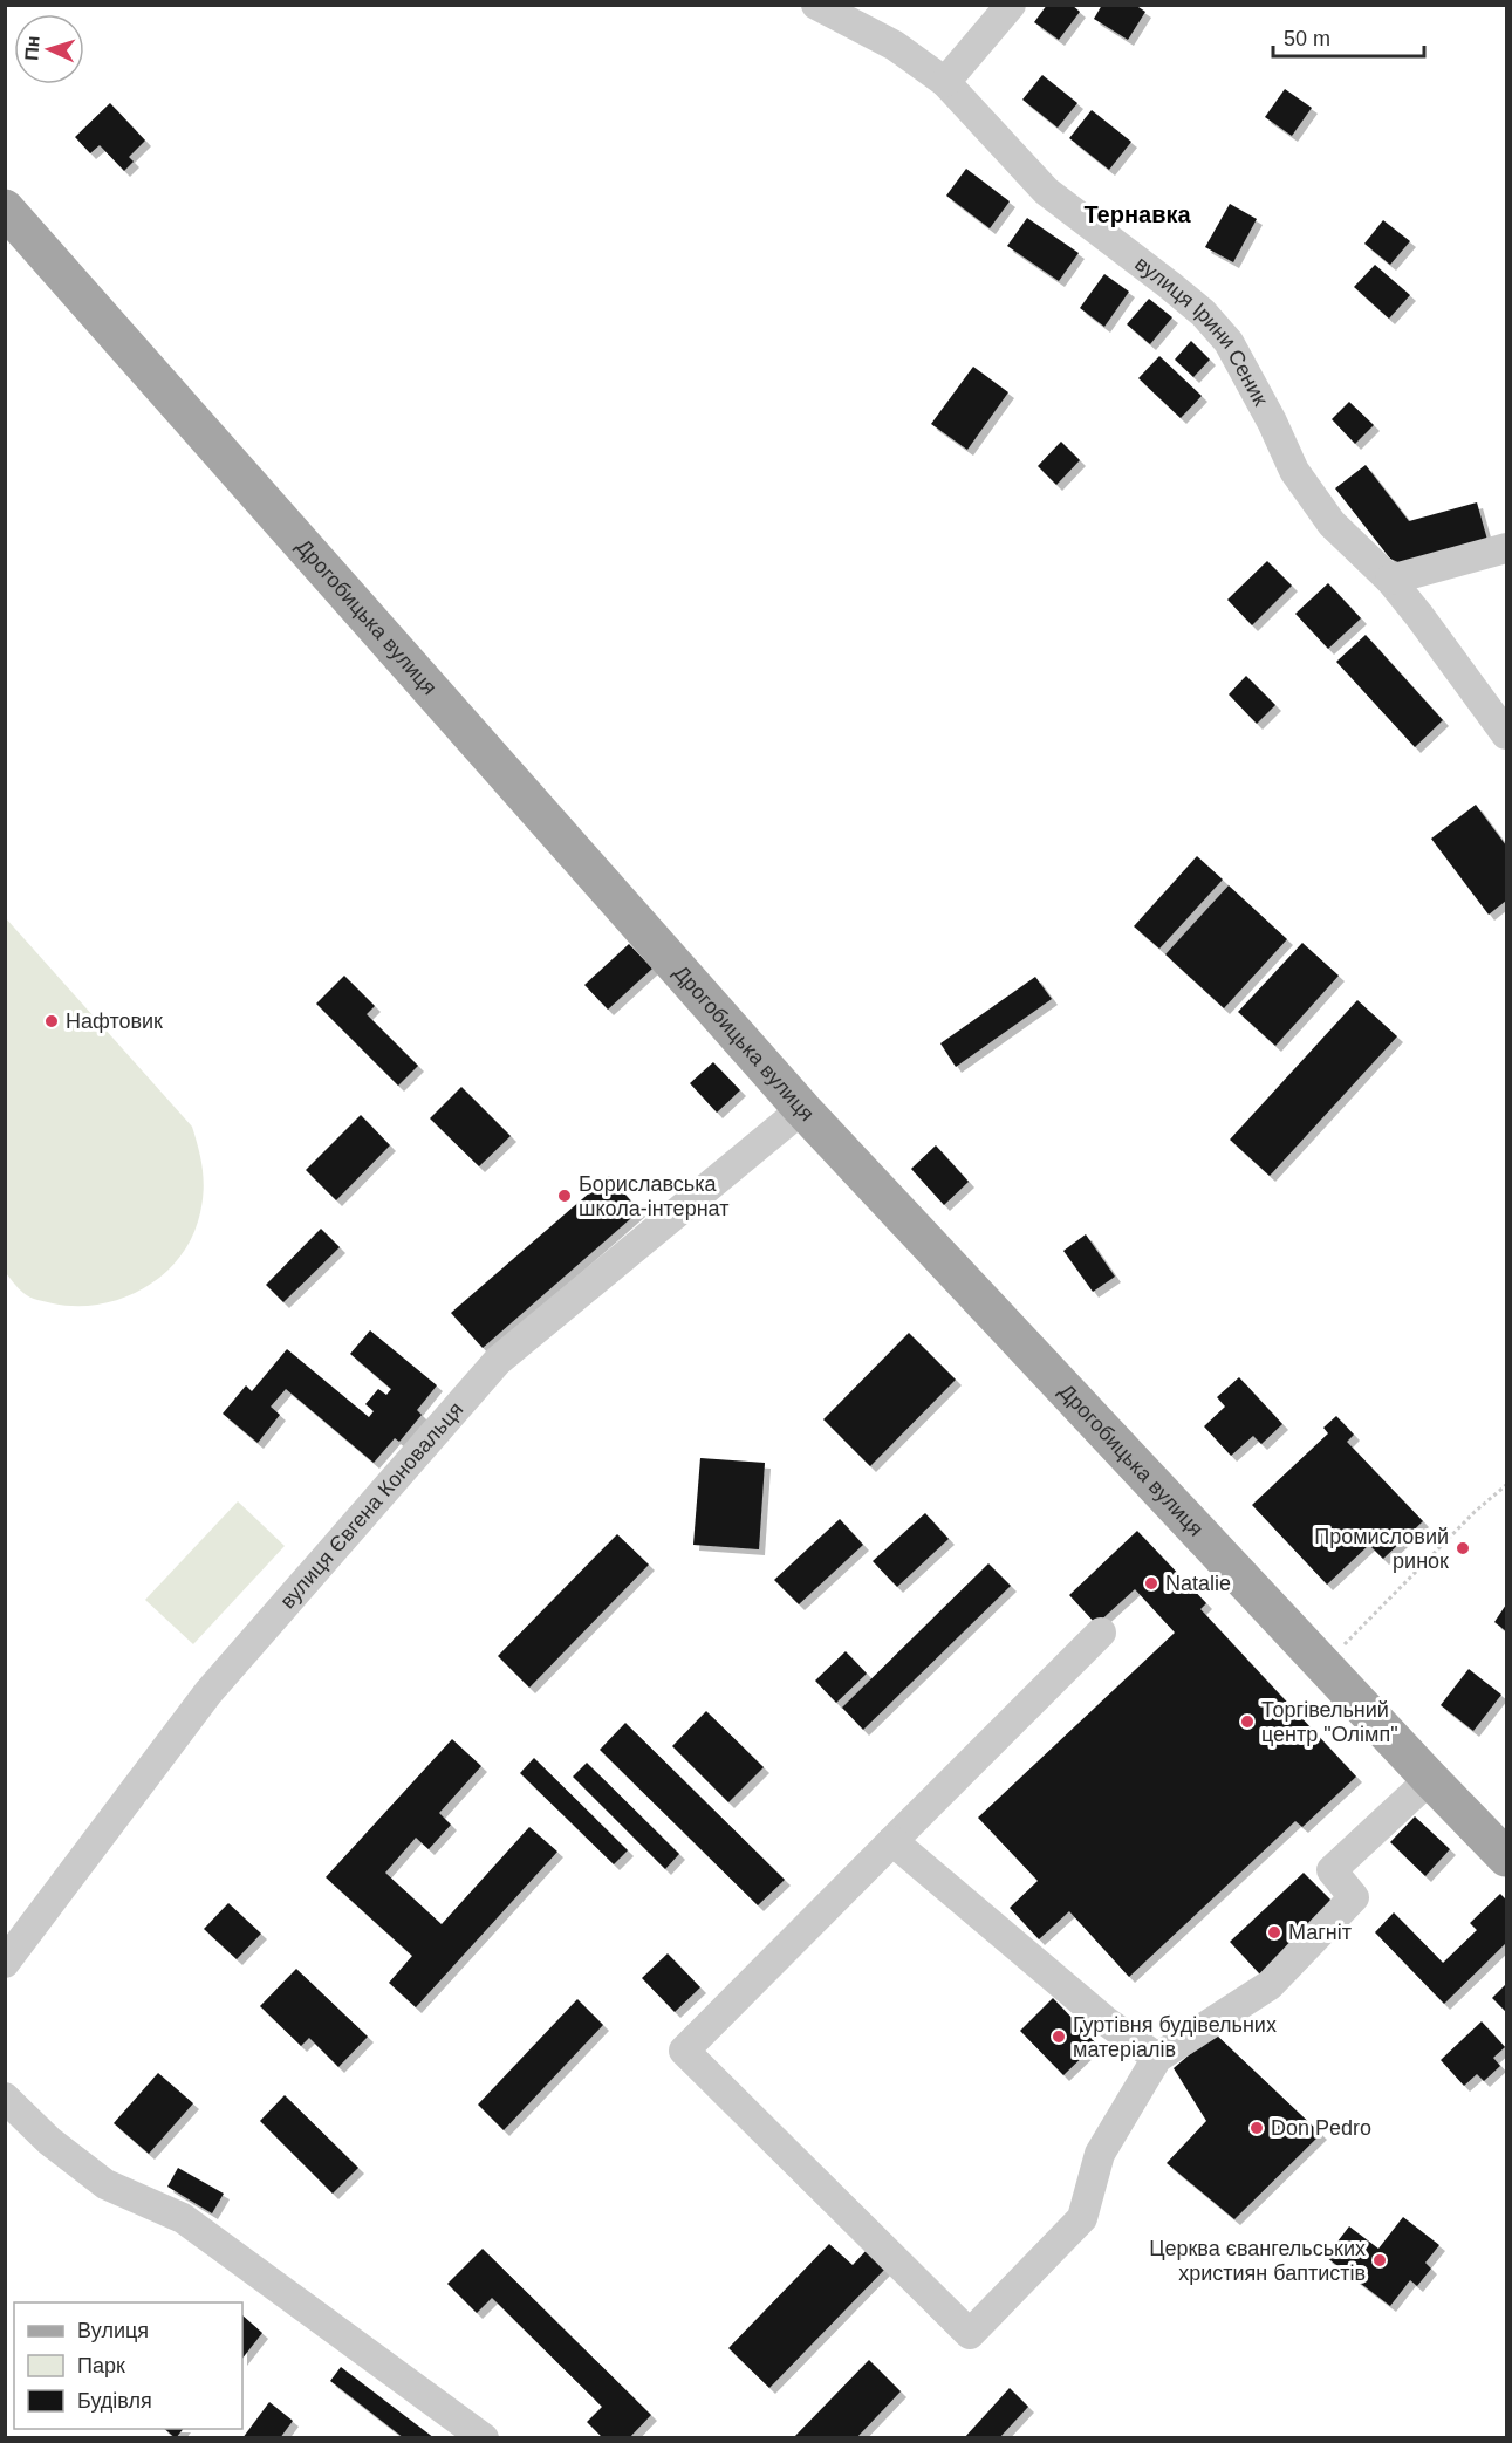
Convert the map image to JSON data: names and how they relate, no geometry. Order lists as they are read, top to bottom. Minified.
{"streets":{"main road":["Дрогобицька вулиця"],"street":["вулиця Ірини Сеник","вулиця Євгена Коновальця"]},"crossings":[["Дрогобицька вулиця","вулиця Євгена Коновальця"]],"districts":["Тернавка"],"places":["Нафтовик","Бориславська школа-інтернат","Промисловий ринок","Natalie","Торгівельний центр \"Олімп\"","Магніт","Гуртівня будівельних матеріалів","Don Pedro","Церква євангельських християн баптистів"],"legend":["Вулиця","Парк","Будівля"],"scale_bar":"50 m","north":"left"}
